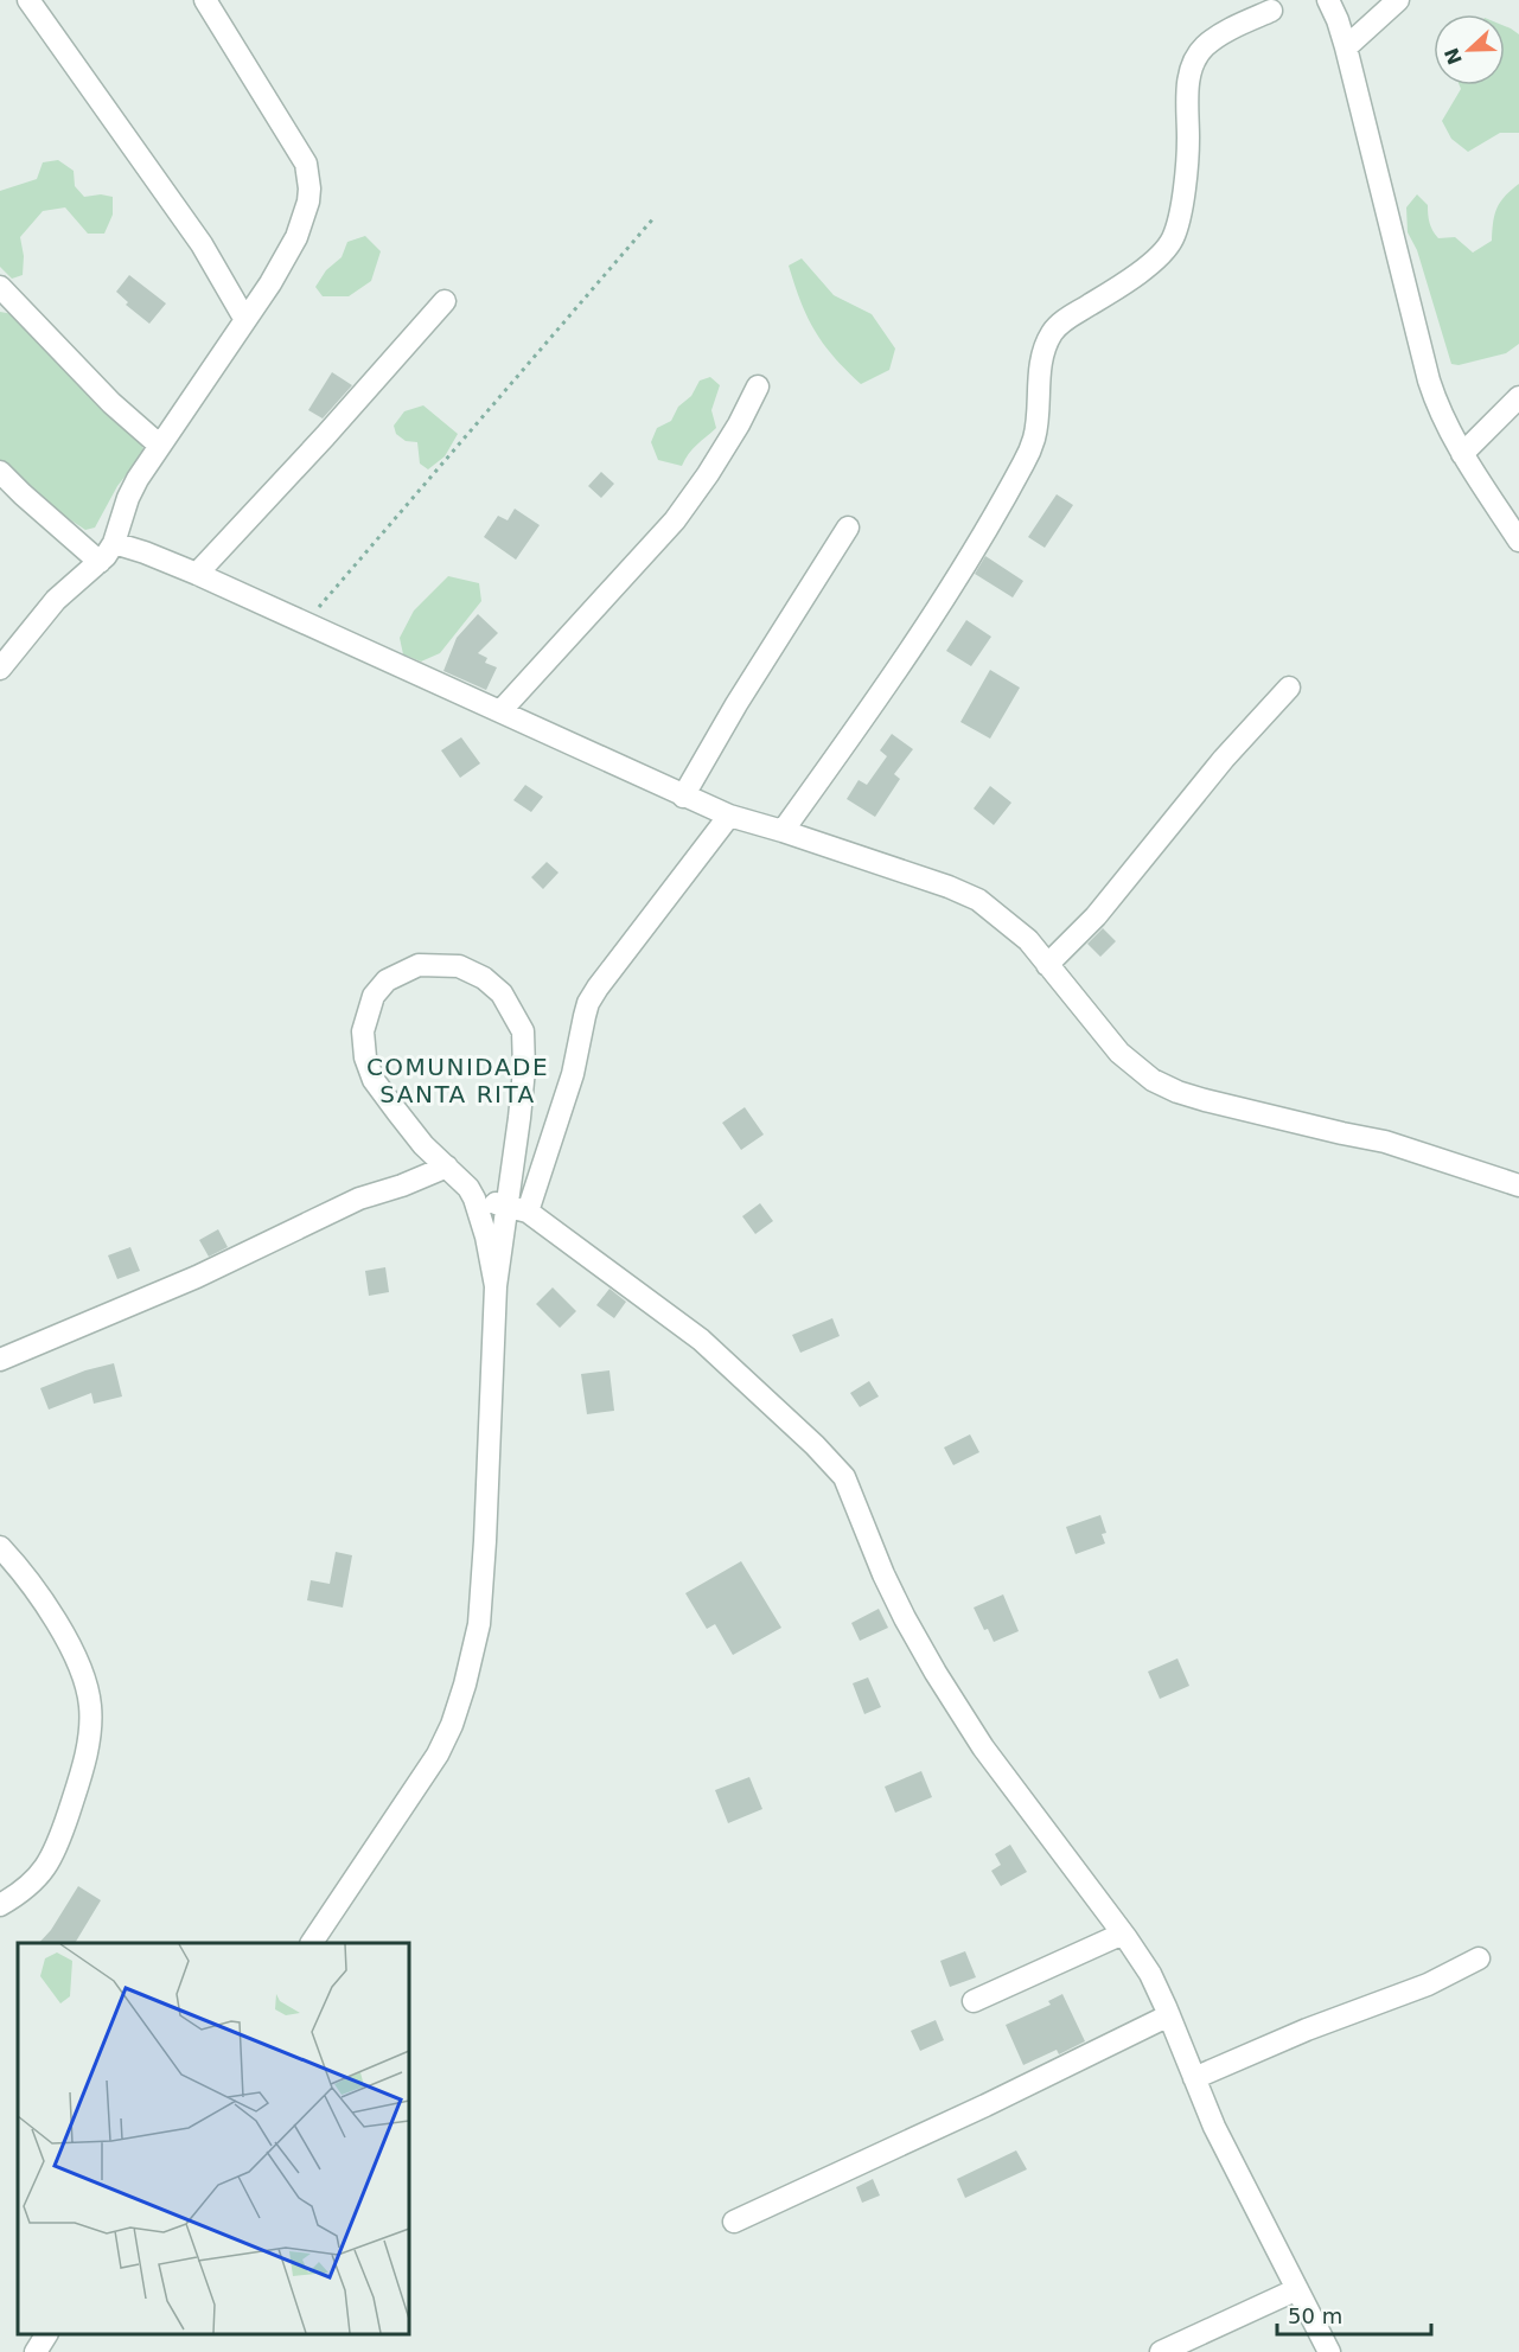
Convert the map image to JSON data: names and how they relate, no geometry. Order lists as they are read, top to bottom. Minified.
{"districts":["COMUNIDADE SANTA RITA"],"scale_bar":"50 m","north":"left"}
